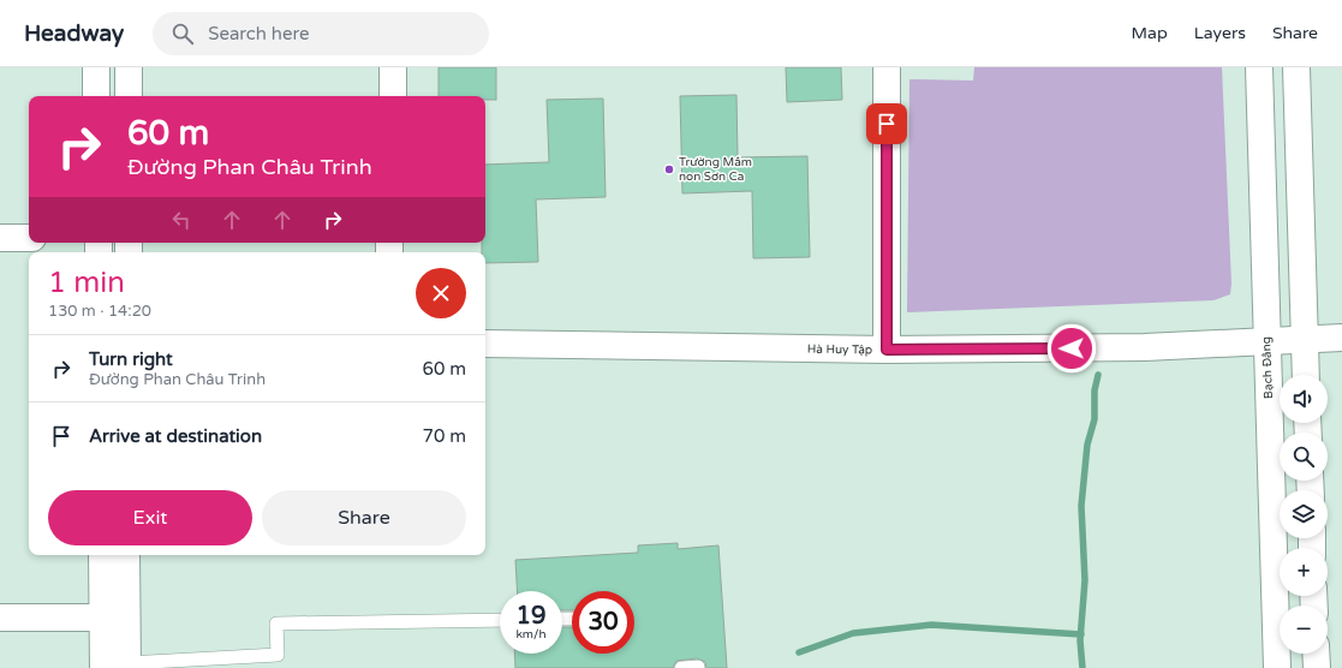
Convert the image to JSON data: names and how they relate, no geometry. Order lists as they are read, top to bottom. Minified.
{"streets":{"street":["Hà Huy Tập","Bạch Đằng"]},"crossings":[["Hà Huy Tập","Bạch Đằng"]],"places":["Trường Mầm non Sơn Ca"],"page":{"header":"Headway","search":"Search here","nav":["Map","Layers","Share"],"turn":["60 m","Đường Phan Châu Trinh"],"heading":["1 min","130 m · 14:20"],"list":[{"name":"Turn right","note":"Đường Phan Châu Trinh","value":"60 m"},{"name":"Arrive at destination","value":"70 m"}],"map_buttons":["+","−"],"buttons":["Exit","Share"],"speed":"19 km/h","limit":"30"}}
